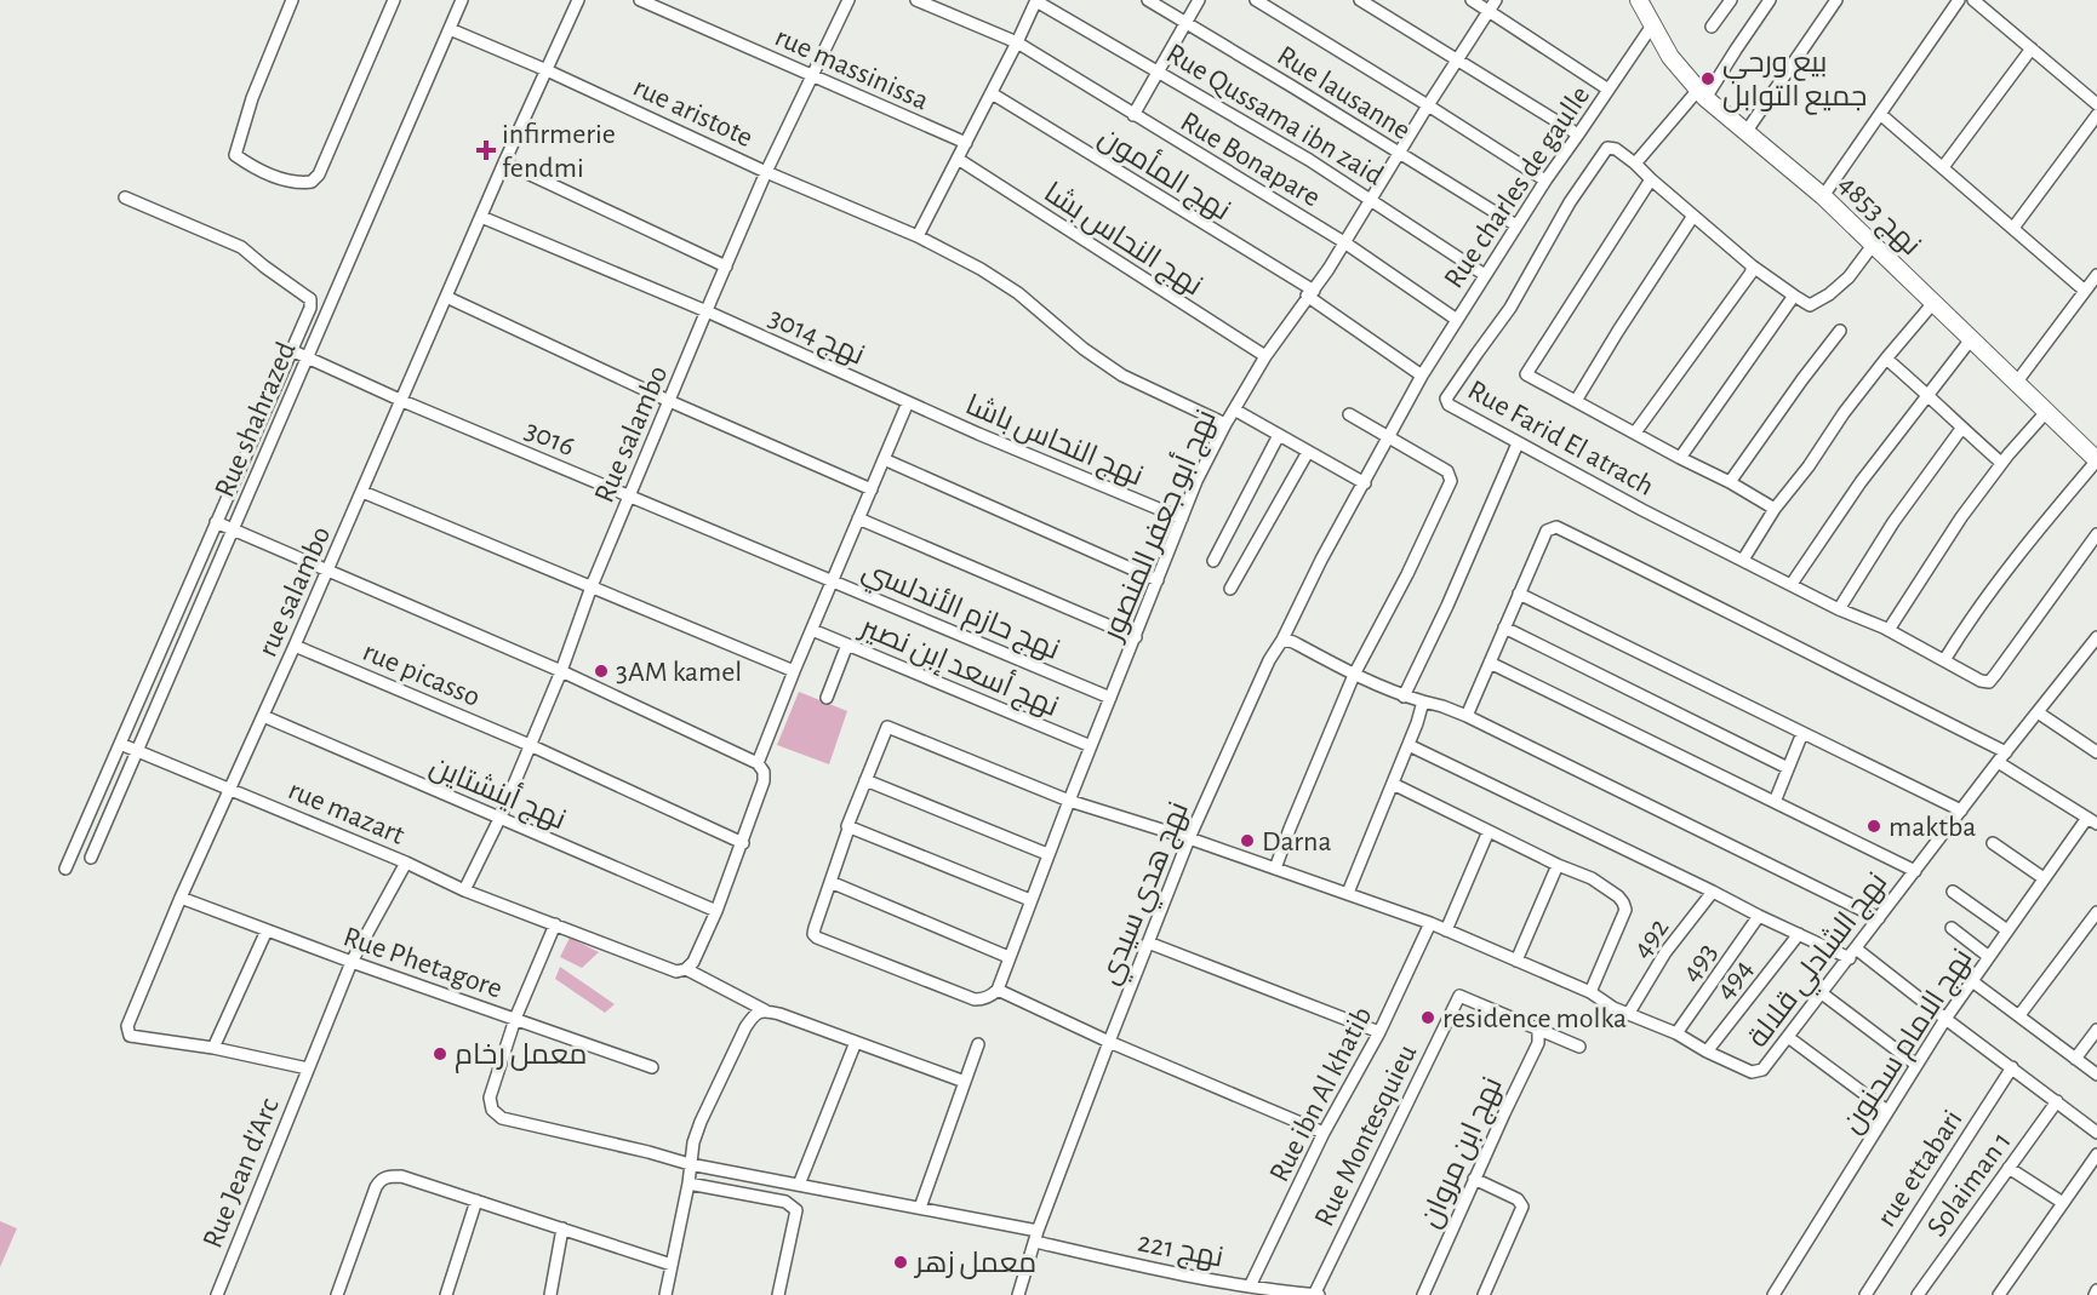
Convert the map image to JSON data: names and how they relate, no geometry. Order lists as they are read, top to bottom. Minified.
{"streets":{"street":["rue massinissa","Rue lausanne","rue aristote","Rue Qussama ibn zaid","Rue Bonapare","نهج المأمون","Rue charles de gaulle","نهج 4853","نهج النحاس بشا","نهج 3014","Rue shahrazed","Rue salambo","3016","Rue Farid El atrach","نهج النحاس باشا","نهج أبو جعفر المنصور","rue salambo","نهج حازم الأندلسي","نهج أسعد إبن نصير","rue picasso","نهج أينشتاين","rue mazart","نهج هدي سيدي","492","نهج الشادلي قلالة","Rue Phetagore","493","494","نهج الامام سحنون","Rue ibn Al khatib","Rue Montesquieu","نهج ابن مروان","rue ettabari","Rue Jean d'Arc","Solaiman 1","نهج 221"]},"crossings":[["rue massinissa","Rue salambo"],["Rue lausanne","Rue charles de gaulle"],["Rue lausanne","نهج أبو جعفر المنصور"],["rue aristote","Rue shahrazed"],["rue aristote","Rue salambo"],["rue aristote","نهج أبو جعفر المنصور"],["rue aristote","rue salambo"],["Rue Qussama ibn zaid","Rue charles de gaulle"],["Rue Qussama ibn zaid","نهج أبو جعفر المنصور"],["Rue Bonapare","Rue charles de gaulle"],["Rue Bonapare","نهج أبو جعفر المنصور"],["نهج المأمون","Rue charles de gaulle"],["نهج المأمون","نهج أبو جعفر المنصور"],["Rue charles de gaulle","نهج 4853"],["Rue charles de gaulle","نهج هدي سيدي"],["نهج النحاس بشا","نهج أبو جعفر المنصور"],["نهج 3014","Rue salambo"],["نهج 3014","نهج النحاس باشا"],["نهج 3014","rue salambo"],["Rue shahrazed","3016"],["Rue shahrazed","rue mazart"],["Rue salambo","3016"],["Rue salambo","rue picasso"],["Rue salambo","نهج أينشتاين"],["Rue salambo","rue mazart"],["3016","rue salambo"],["3016","نهج حازم الأندلسي"],["نهج النحاس باشا","نهج أبو جعفر المنصور"],["نهج أبو جعفر المنصور","نهج حازم الأندلسي"],["نهج أبو جعفر المنصور","نهج أسعد إبن نصير"],["rue salambo","rue picasso"],["rue salambo","نهج أينشتاين"],["rue salambo","rue mazart"],["rue salambo","Rue Phetagore"],["rue salambo","Rue Jean d'Arc"],["rue mazart","Rue Jean d'Arc"],["نهج هدي سيدي","نهج 221"],["نهج الشادلي قلالة","494"],["Rue Phetagore","Rue Jean d'Arc"],["Rue Phetagore","نهج 221"],["Rue ibn Al khatib","نهج 221"],["Rue Montesquieu","نهج ابن مروان"],["Rue Montesquieu","نهج 221"]],"places":{"other":["بيع ورحي جميع التوابل","3AM kamel","maktba","Darna","residence molka","معمل رخام","معمل زهر"],"health":["infirmerie fendmi"]}}
